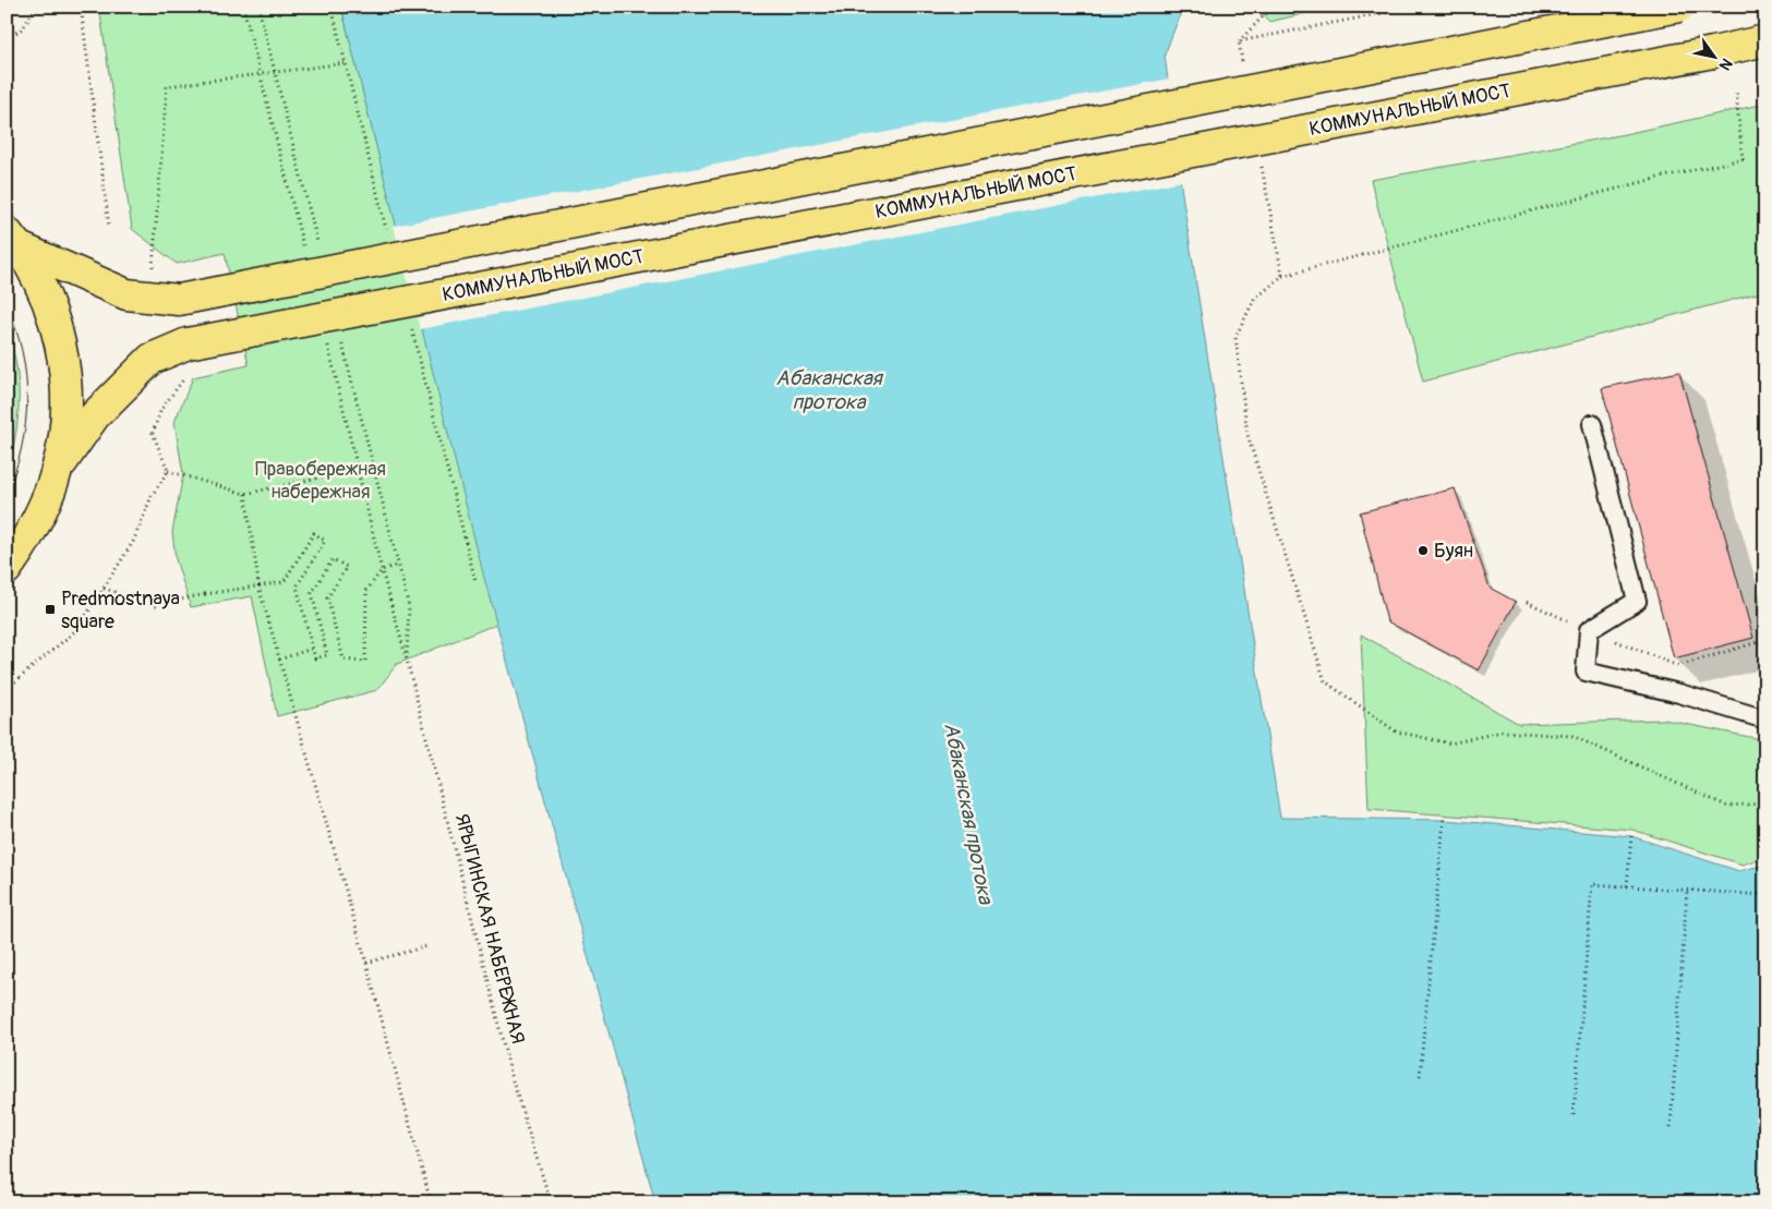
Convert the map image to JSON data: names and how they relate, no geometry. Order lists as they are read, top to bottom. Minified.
{"streets":{"highway":["КОММУНАЛЬНЫЙ МОСТ"],"path":["ЯРЫГИНСКАЯ НАБЕРЕЖНАЯ"]},"water":["Абаканская протока"],"parks":["Правобережная набережная"],"places":{"other":["Буян"],"transit":["Predmostnaya square"]},"north":"bottom right"}
